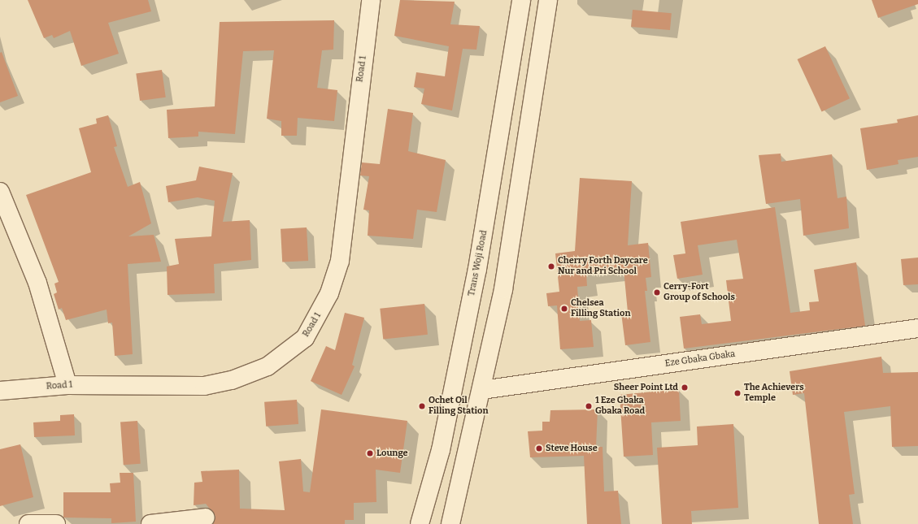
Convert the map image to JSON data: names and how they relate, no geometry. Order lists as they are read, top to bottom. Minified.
{"streets":{"street":["Road 1","Trans Woji Road","Eze Gbaka Gbaka"]},"places":["Cherry Forth Daycare Nur and Pri School","Cerry-Fort Group of Schools","Chelsea Filling Station","Sheer Point Ltd","The Achievers Temple","Ochet Oil Filling Station","1 Eze Gbaka Gbaka Road","Steve House","Lounge"]}
